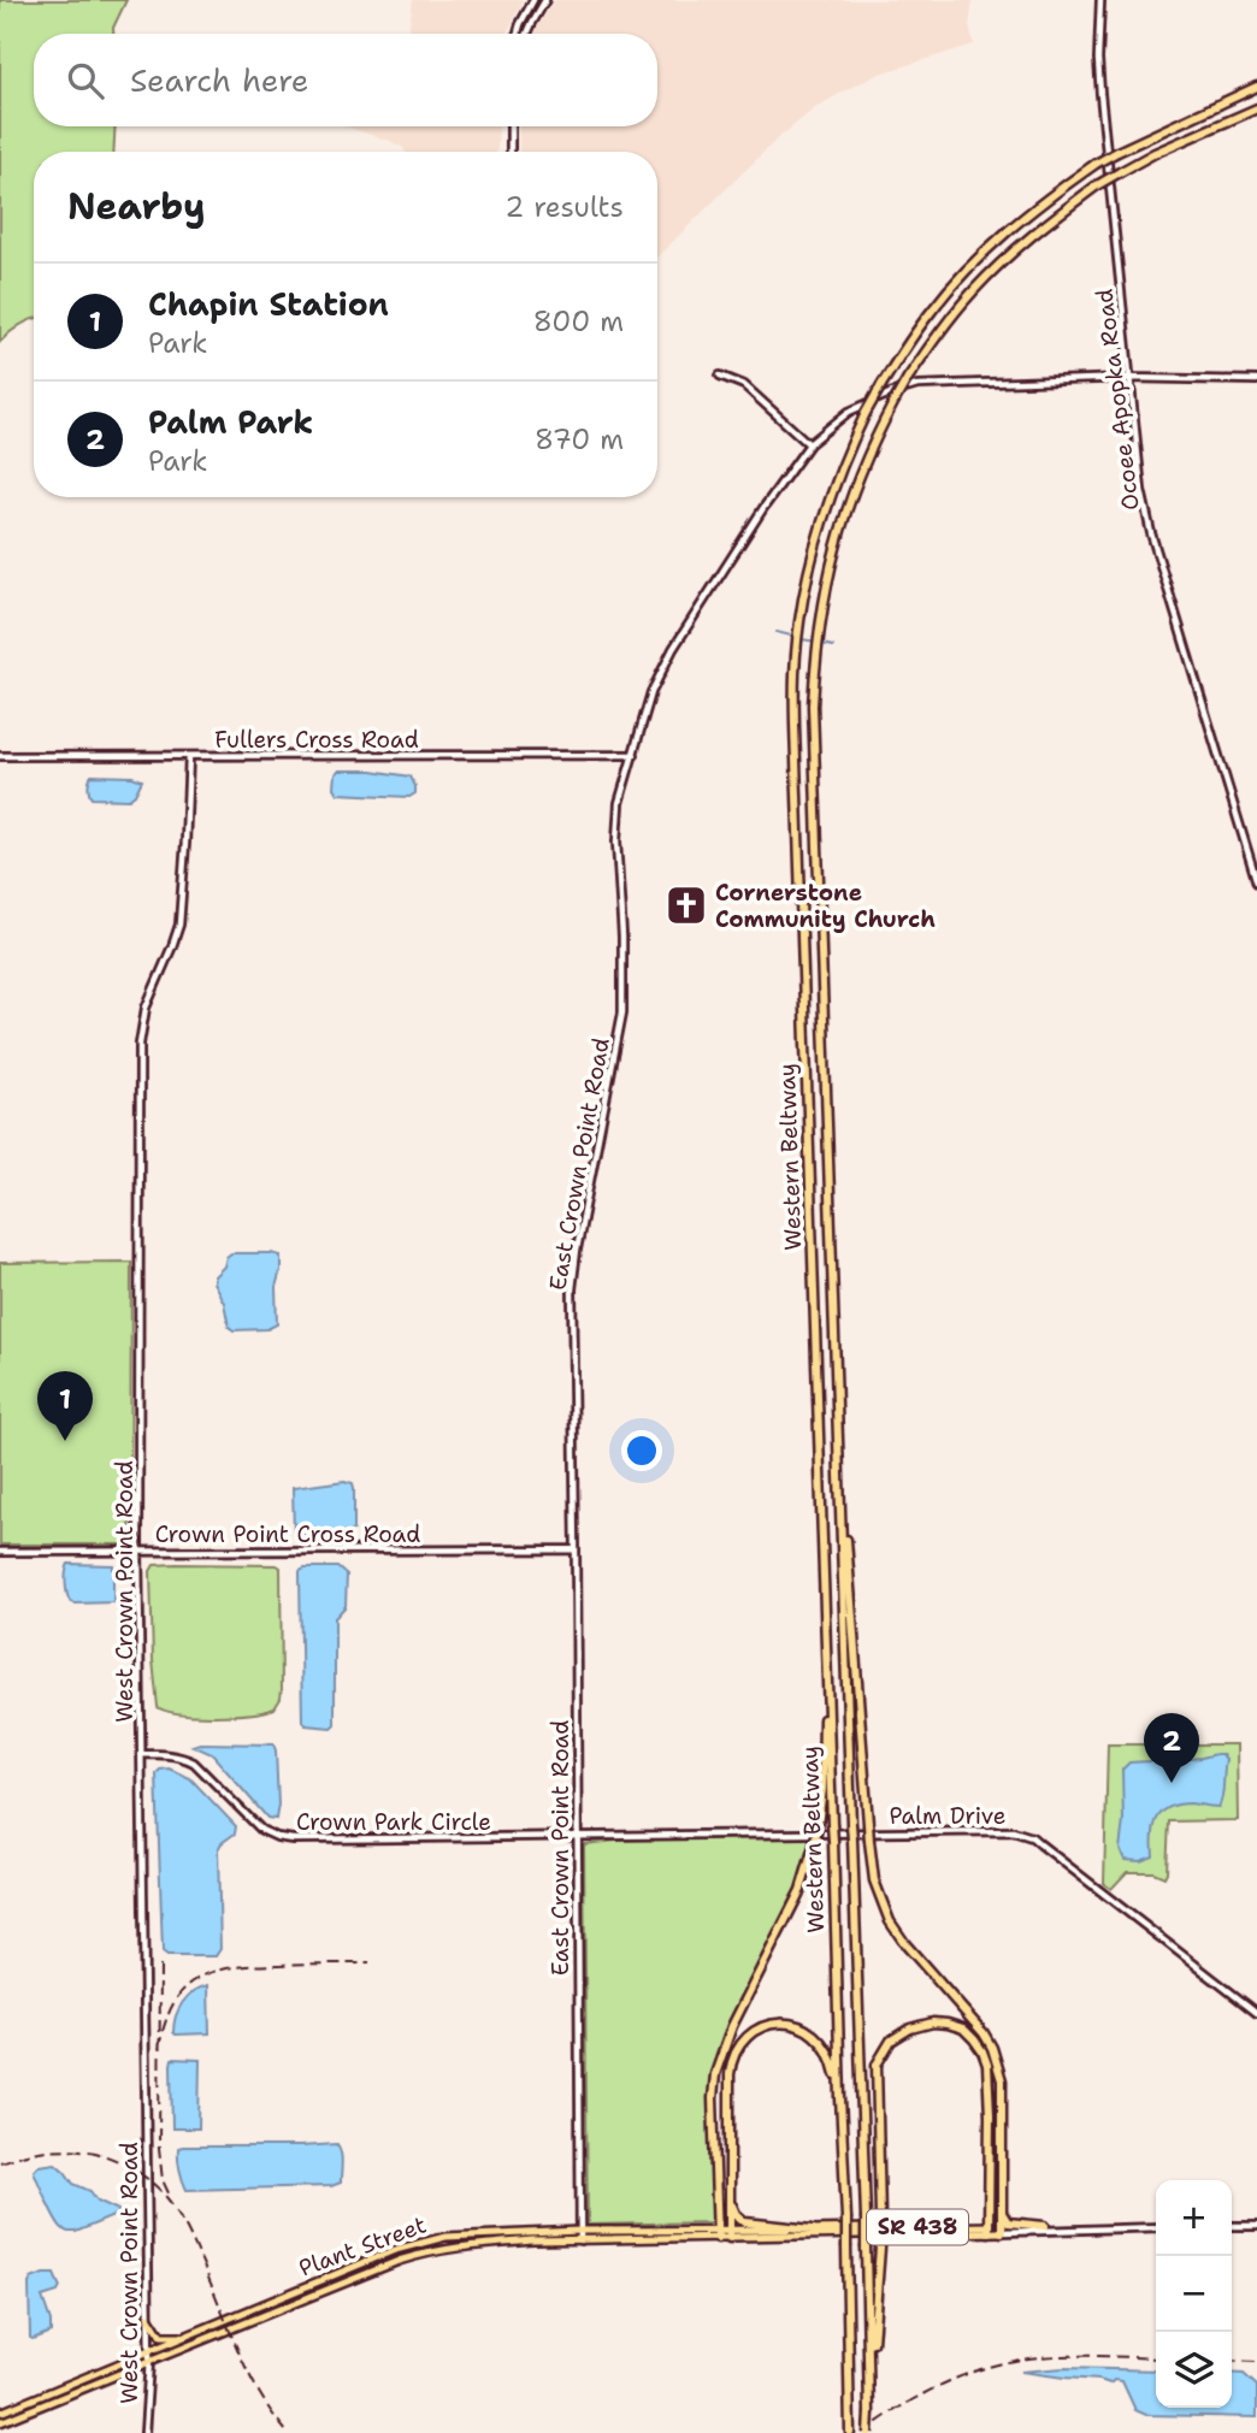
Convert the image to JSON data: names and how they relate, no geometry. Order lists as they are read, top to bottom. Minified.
{"streets":{"highway":["Western Beltway"],"main road":["SR 438","Plant Street"],"street":["Ocoee Apopka Road","Fullers Cross Road","East Crown Point Road","Crown Point Cross Road","West Crown Point Road","Palm Drive","Crown Park Circle"]},"crossings":[["Fullers Cross Road","East Crown Point Road"],["Fullers Cross Road","West Crown Point Road"],["Western Beltway","East Crown Point Road"],["East Crown Point Road","Crown Point Cross Road"],["East Crown Point Road","Palm Drive"],["East Crown Point Road","Crown Park Circle"],["East Crown Point Road","Plant Street"],["Crown Point Cross Road","West Crown Point Road"],["West Crown Point Road","Crown Park Circle"],["West Crown Point Road","Plant Street"],["Palm Drive","Crown Park Circle"],["SR 438","Plant Street"]],"places":{"church":["Cornerstone Community Church"]},"page":{"search":"Search here","heading":["Nearby","2 results"],"list":[{"mark":"1","name":"Chapin Station","note":"Park","value":"800 m"},{"mark":"2","name":"Palm Park","note":"Park","value":"870 m"}],"pins":["1","2"],"map_buttons":["+","−"]}}
